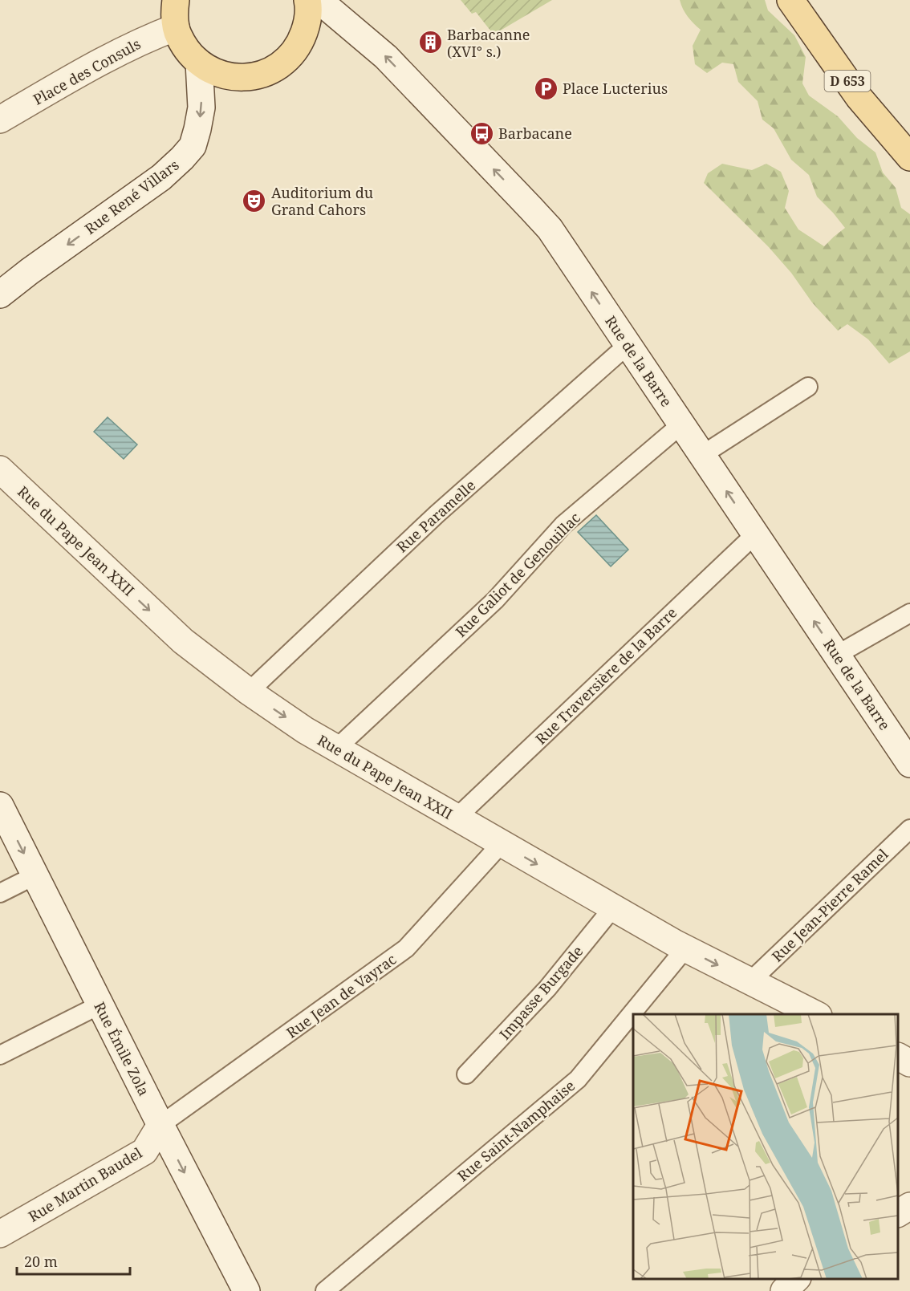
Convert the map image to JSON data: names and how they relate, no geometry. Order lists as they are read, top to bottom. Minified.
{"streets":{"main road":["Place des Consuls","D 653","Rue René Villars","Rue de la Barre","Rue du Pape Jean XXII","Rue Émile Zola","Rue Martin Baudel"],"lane":["Rue Paramelle","Rue Galiot de Genouillac","Rue Traversière de la Barre","Rue Jean-Pierre Ramel","Impasse Burgade","Rue Jean de Vayrac","Rue Saint-Namphaise"]},"crossings":[["Rue de la Barre","Rue Paramelle"],["Rue de la Barre","Rue Galiot de Genouillac"],["Rue de la Barre","Rue Traversière de la Barre"],["Rue Paramelle","Rue du Pape Jean XXII"],["Rue du Pape Jean XXII","Rue Galiot de Genouillac"],["Rue du Pape Jean XXII","Rue Traversière de la Barre"],["Rue du Pape Jean XXII","Rue Jean-Pierre Ramel"],["Rue du Pape Jean XXII","Impasse Burgade"],["Rue du Pape Jean XXII","Rue Jean de Vayrac"],["Rue du Pape Jean XXII","Rue Saint-Namphaise"],["Rue Jean de Vayrac","Rue Émile Zola"],["Rue Jean de Vayrac","Rue Martin Baudel"],["Rue Émile Zola","Rue Martin Baudel"]],"one_way":["Rue René Villars","Rue de la Barre","Rue du Pape Jean XXII","Rue Émile Zola"],"places":{"building":["Barbacanne (XVI° s.)"],"parking":["Place Lucterius"],"bus stop":["Barbacane"],"theatre":["Auditorium du Grand Cahors"]},"scale_bar":"20 m"}
